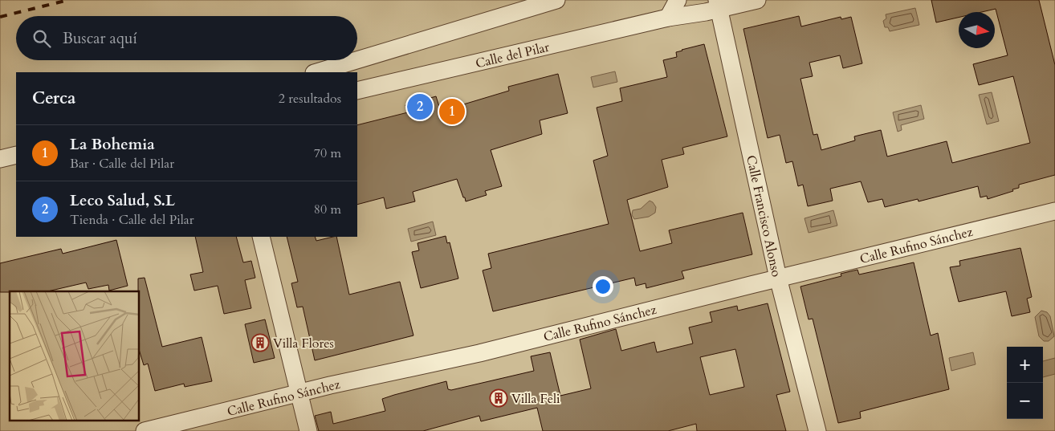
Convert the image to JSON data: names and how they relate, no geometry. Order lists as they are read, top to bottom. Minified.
{"streets":{"street":["Calle del Pilar","Calle Francisco Alonso","Calle Rufino Sánchez"]},"crossings":[["Calle del Pilar","Calle Francisco Alonso"],["Calle Francisco Alonso","Calle Rufino Sánchez"]],"places":{"building":["Villa Flores","Villa Feli"]},"north":"right","page":{"search":"Buscar aquí","heading":["Cerca","2 resultados"],"pins":["2","1"],"list":[{"mark":"1","name":"La Bohemia","note":"Bar · Calle del Pilar","value":"70 m"},{"mark":"2","name":"Leco Salud, S.L","note":"Tienda · Calle del Pilar","value":"80 m"}],"map_buttons":["+","−"]}}
